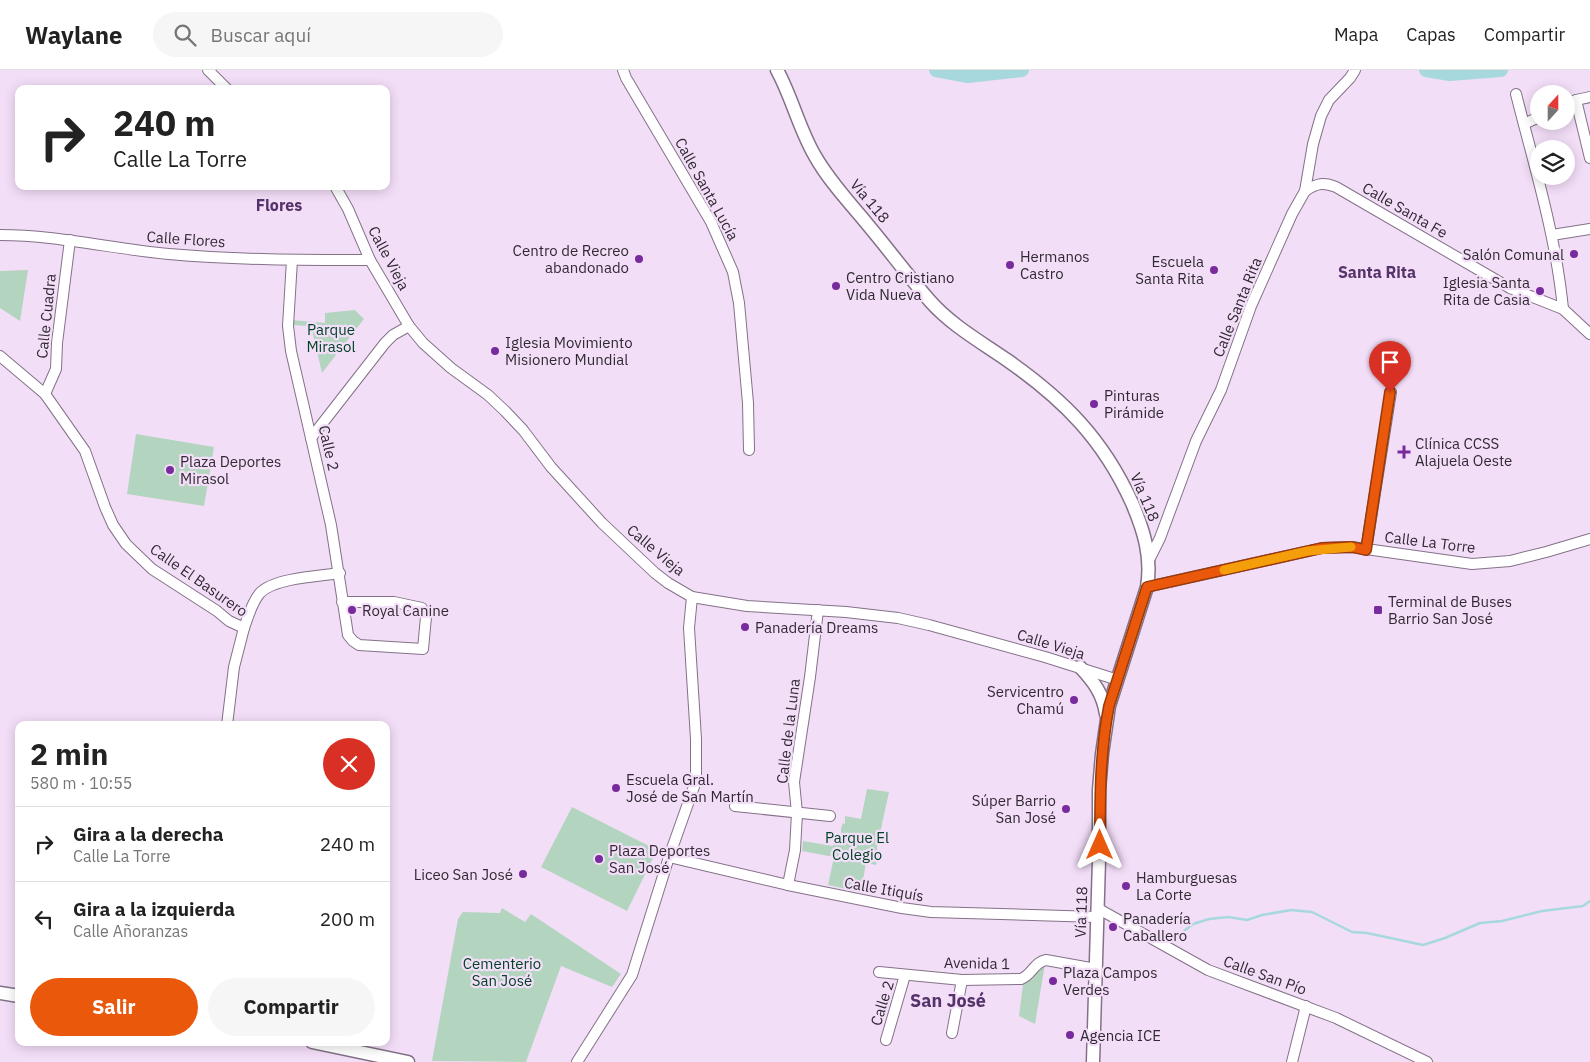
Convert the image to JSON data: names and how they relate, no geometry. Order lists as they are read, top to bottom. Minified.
{"streets":{"main road":["Vía 118"],"street":["Calle Santa Lucía","Calle Santa Fe","Calle Flores","Calle Vieja","Calle Santa Rita","Calle Cuadra","Calle 2","Calle La Torre","Calle El Basurero","Calle de la Luna","Calle Itiquís","Avenida 1","Calle San Pío"]},"crossings":[["Vía 118","Calle Vieja"],["Vía 118","Calle Santa Rita"],["Vía 118","Calle La Torre"],["Vía 118","Calle Itiquís"],["Vía 118","Avenida 1"],["Vía 118","Calle San Pío"],["Calle Santa Fe","Calle Santa Rita"],["Calle Flores","Calle Vieja"],["Calle Flores","Calle Cuadra"],["Calle Flores","Calle 2"],["Calle Vieja","Calle de la Luna"],["Calle Cuadra","Calle El Basurero"],["Calle 2","Avenida 1"],["Calle de la Luna","Calle Itiquís"],["Calle Itiquís","Calle San Pío"]],"districts":["Flores","Santa Rita","San José"],"parks":["Parque Mirasol","Parque El Colegio","Cementerio San José"],"places":{"other":["Salón Comunal","Centro de Recreo abandonado","Hermanos Castro","Escuela Santa Rita","Centro Cristiano Vida Nueva","Iglesia Santa Rita de Casia","Iglesia Movimiento Misionero Mundial","Pinturas Pirámide","Plaza Deportes Mirasol","Royal Canine","Panadería Dreams","Servicentro Chamú","Escuela Gral. José de San Martín","Súper Barrio San José","Plaza Deportes San José","Liceo San José","Hamburguesas La Corte","Panadería Caballero","Plaza Campos Verdes","Agencia ICE"],"health":["Clínica CCSS Alajuela Oeste"],"transit":["Terminal de Buses Barrio San José"]},"north":"top","page":{"header":"Waylane","search":"Buscar aquí","nav":["Mapa","Capas","Compartir"],"turn":["240 m","Calle La Torre"],"heading":["2 min","580 m · 10:55"],"list":[{"name":"Gira a la derecha","note":"Calle La Torre","value":"240 m"},{"name":"Gira a la izquierda","note":"Calle Añoranzas","value":"200 m"}],"buttons":["Salir","Compartir"]}}
